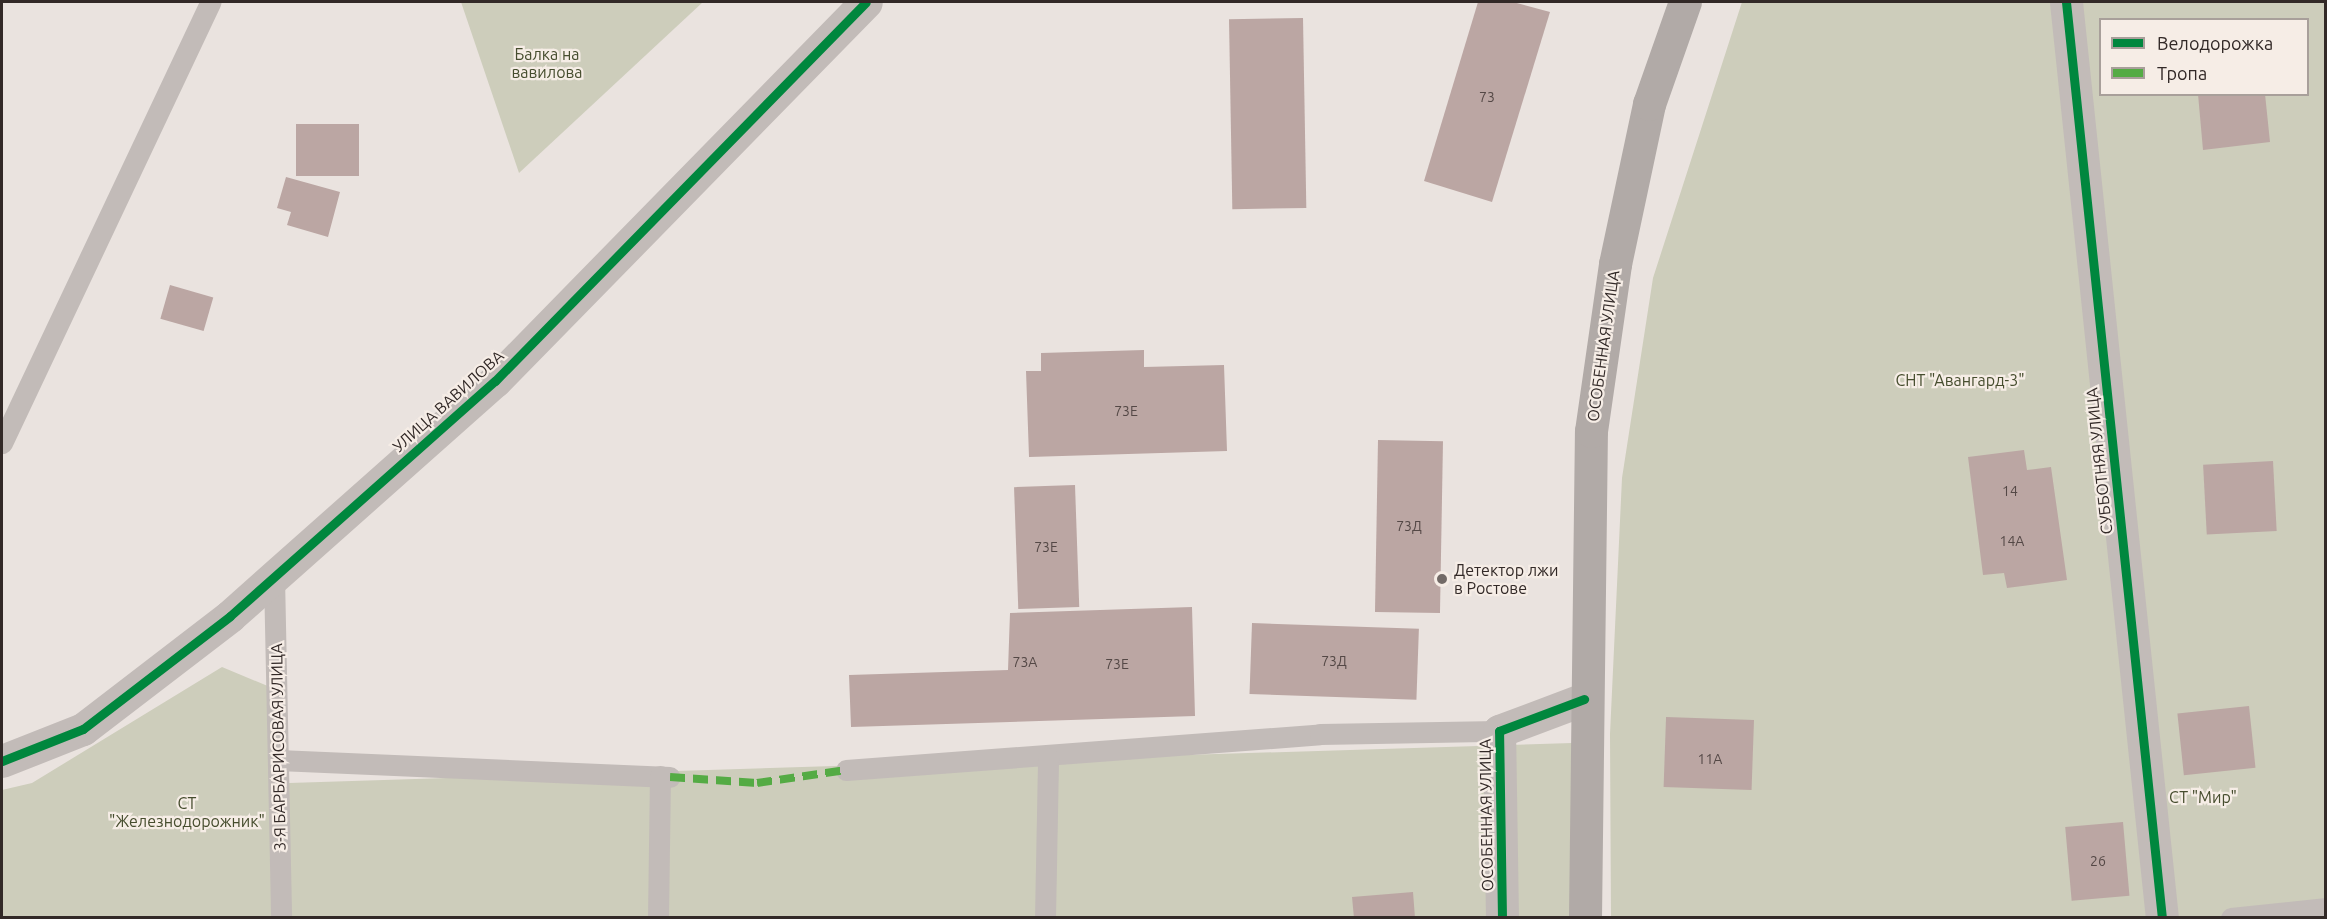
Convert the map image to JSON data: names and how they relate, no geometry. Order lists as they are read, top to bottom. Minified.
{"streets":{"main road":["ОСОБЕННАЯ УЛИЦА"],"street":["УЛИЦА ВАВИЛОВА","СУББОТНЯЯ УЛИЦА"],"lane":["3-Я БАРБАРИСОВАЯ УЛИЦА"]},"crossings":[["УЛИЦА ВАВИЛОВА","3-Я БАРБАРИСОВАЯ УЛИЦА"]],"parks":["Балка на вавилова","СНТ \"Авангард-3\"","СТ \"Мир\"","СТ \"Железнодорожник\""],"places":["Детектор лжи в Ростове"],"house_numbers":["73","73Е","14","73Д","14А","73Е","73Д","73А","73Е","11А","26"],"legend":["Велодорожка","Тропа"]}
